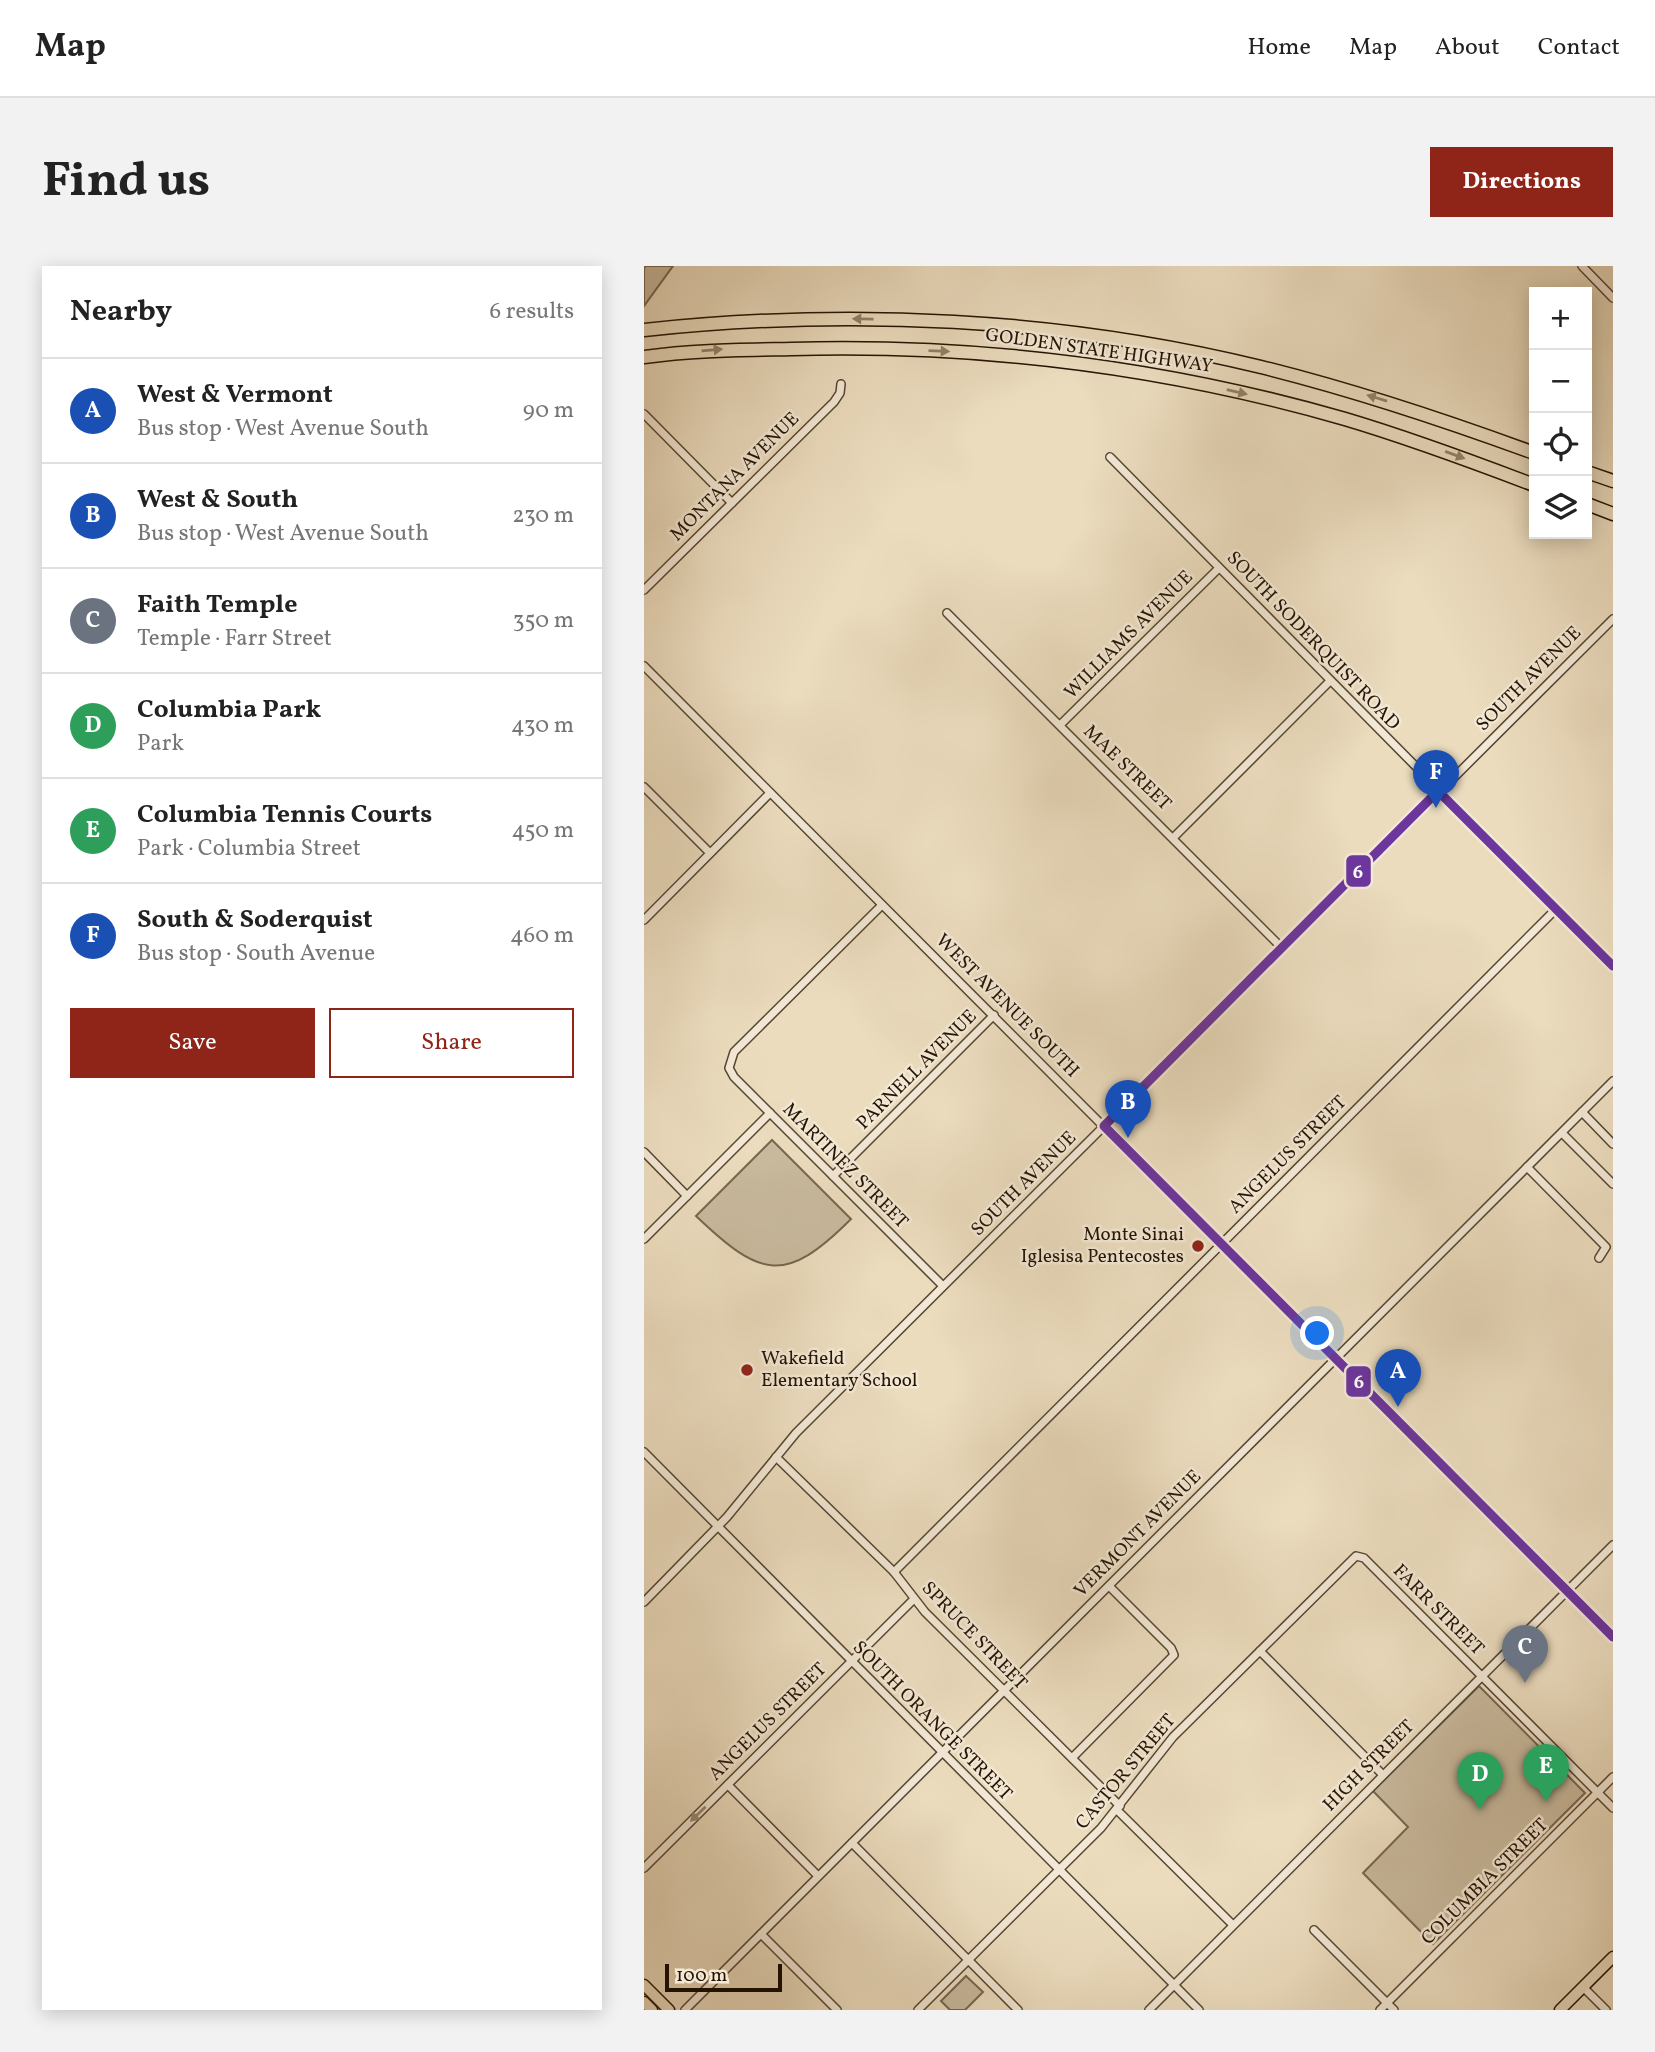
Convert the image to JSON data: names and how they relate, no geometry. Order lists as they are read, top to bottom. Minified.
{"streets":{"highway":["GOLDEN STATE HIGHWAY"],"street":["MONTANA AVENUE","WILLIAMS AVENUE","SOUTH SODERQUIST ROAD","SOUTH AVENUE","MAE STREET","WEST AVENUE SOUTH","PARNELL AVENUE","ANGELUS STREET","MARTINEZ STREET","VERMONT AVENUE","FARR STREET","SPRUCE STREET","SOUTH ORANGE STREET","HIGH STREET","CASTOR STREET","COLUMBIA STREET"]},"crossings":[["WILLIAMS AVENUE","SOUTH SODERQUIST ROAD"],["WILLIAMS AVENUE","MAE STREET"],["SOUTH SODERQUIST ROAD","SOUTH AVENUE"],["SOUTH SODERQUIST ROAD","ANGELUS STREET"],["SOUTH AVENUE","MAE STREET"],["SOUTH AVENUE","WEST AVENUE SOUTH"],["SOUTH AVENUE","MARTINEZ STREET"],["SOUTH AVENUE","SPRUCE STREET"],["SOUTH AVENUE","SOUTH ORANGE STREET"],["WEST AVENUE SOUTH","PARNELL AVENUE"],["WEST AVENUE SOUTH","ANGELUS STREET"],["WEST AVENUE SOUTH","MARTINEZ STREET"],["WEST AVENUE SOUTH","VERMONT AVENUE"],["WEST AVENUE SOUTH","HIGH STREET"],["PARNELL AVENUE","MARTINEZ STREET"],["ANGELUS STREET","SPRUCE STREET"],["ANGELUS STREET","SOUTH ORANGE STREET"],["VERMONT AVENUE","SPRUCE STREET"],["VERMONT AVENUE","SOUTH ORANGE STREET"],["FARR STREET","HIGH STREET"],["FARR STREET","CASTOR STREET"],["FARR STREET","COLUMBIA STREET"],["SPRUCE STREET","HIGH STREET"],["SPRUCE STREET","CASTOR STREET"],["SOUTH ORANGE STREET","HIGH STREET"],["SOUTH ORANGE STREET","CASTOR STREET"]],"places":["Monte Sinai Iglesisa Pentecostes","Wakefield Elementary School"],"lines":["transit line 6"],"scale_bar":"100 m","page":{"header":"Map","nav":["Home","Map","About","Contact"],"buttons":["Directions",["Save","Share"]],"title":"Find us","heading":["Nearby","6 results"],"map_buttons":["+","−"],"list":[{"mark":"A","name":"West & Vermont","note":"Bus stop · West Avenue South","value":"90 m"},{"mark":"B","name":"West & South","note":"Bus stop · West Avenue South","value":"230 m"},{"mark":"C","name":"Faith Temple","note":"Temple · Farr Street","value":"350 m"},{"mark":"D","name":"Columbia Park","note":"Park","value":"430 m"},{"mark":"E","name":"Columbia Tennis Courts","note":"Park · Columbia Street","value":"450 m"},{"mark":"F","name":"South & Soderquist","note":"Bus stop · South Avenue","value":"460 m"}],"pins":["F","B","A","C","E","D"],"scale":"100 m"}}
